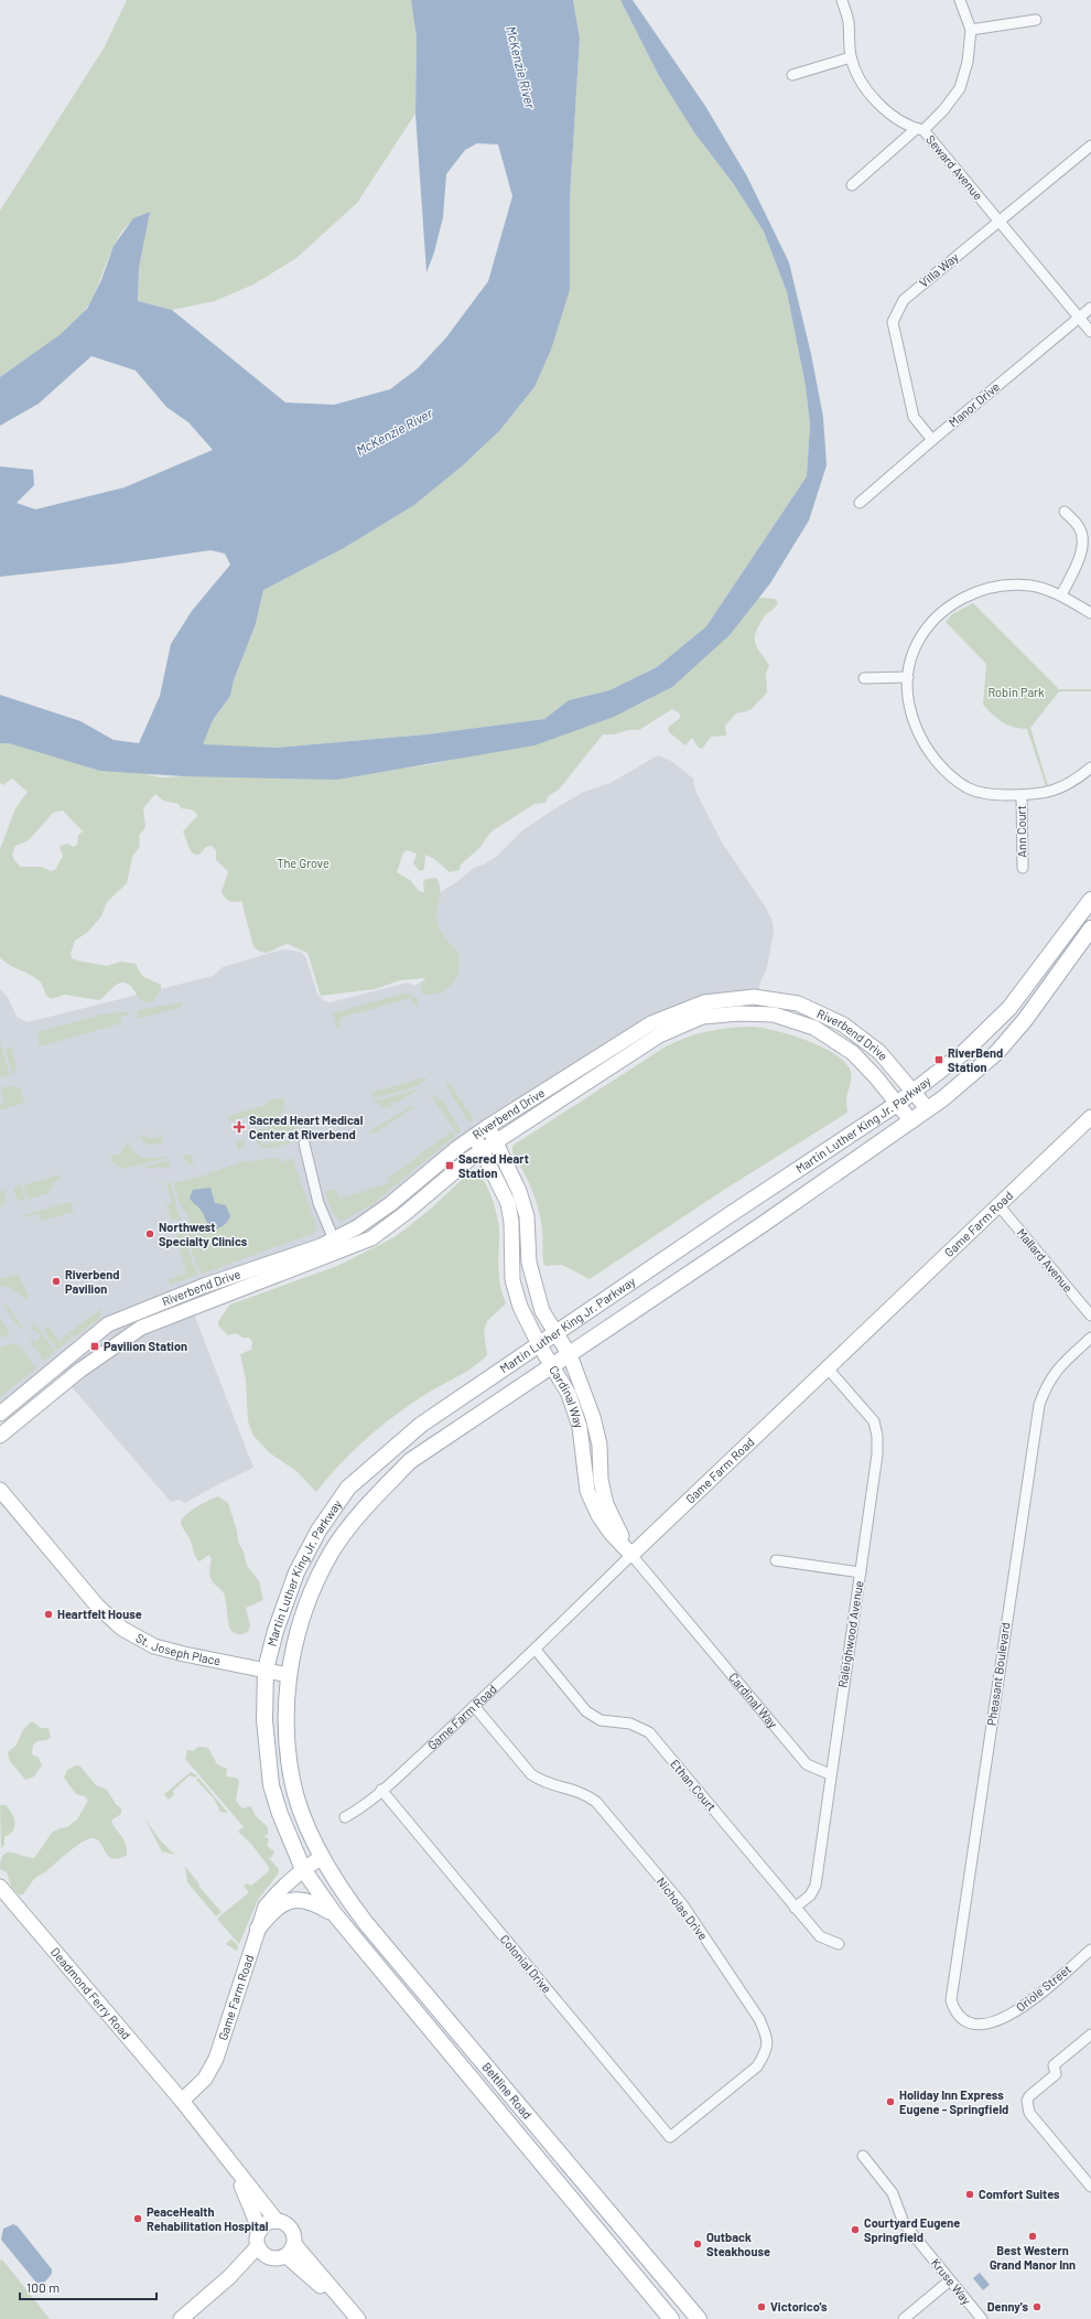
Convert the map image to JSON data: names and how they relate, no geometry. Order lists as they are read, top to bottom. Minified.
{"streets":{"main road":["Martin Luther King Jr. Parkway","Beltline Road"],"street":["Seward Avenue","Villa Way","Manor Drive","Ann Court","Riverbend Drive","Game Farm Road","Mallard Avenue","Cardinal Way","Raleighwood Avenue","St. Joseph Place","Pheasant Boulevard","Ethan Court","Nicholas Drive","Colonial Drive","Oriole Street","Deadmond Ferry Road","Kruse Way"]},"crossings":[["Seward Avenue","Villa Way"],["Seward Avenue","Manor Drive"],["Villa Way","Manor Drive"],["Riverbend Drive","Martin Luther King Jr. Parkway"],["Riverbend Drive","Cardinal Way"],["Martin Luther King Jr. Parkway","Game Farm Road"],["Martin Luther King Jr. Parkway","Cardinal Way"],["Martin Luther King Jr. Parkway","St. Joseph Place"],["Martin Luther King Jr. Parkway","Beltline Road"],["Game Farm Road","Mallard Avenue"],["Game Farm Road","Cardinal Way"],["Game Farm Road","Raleighwood Avenue"],["Game Farm Road","Ethan Court"],["Game Farm Road","Nicholas Drive"],["Game Farm Road","Colonial Drive"],["Game Farm Road","Deadmond Ferry Road"],["Game Farm Road","Beltline Road"],["Cardinal Way","Raleighwood Avenue"],["Raleighwood Avenue","Ethan Court"],["Pheasant Boulevard","Oriole Street"],["Nicholas Drive","Colonial Drive"]],"water":["McKenzie River"],"parks":["Robin Park","The Grove"],"places":{"transit":["RiverBend Station","Sacred Heart Station","Pavilion Station"],"health":["Sacred Heart Medical Center at Riverbend"],"other":["Northwest Specialty Clinics","Riverbend Pavilion","Heartfelt House","Holiday Inn Express Eugene - Springfield","Comfort Suites","PeaceHealth Rehabilitation Hospital","Courtyard Eugene Springfield","Best Western Grand Manor Inn","Outback Steakhouse","Victorico's","Denny's"]},"scale_bar":"100 m"}
